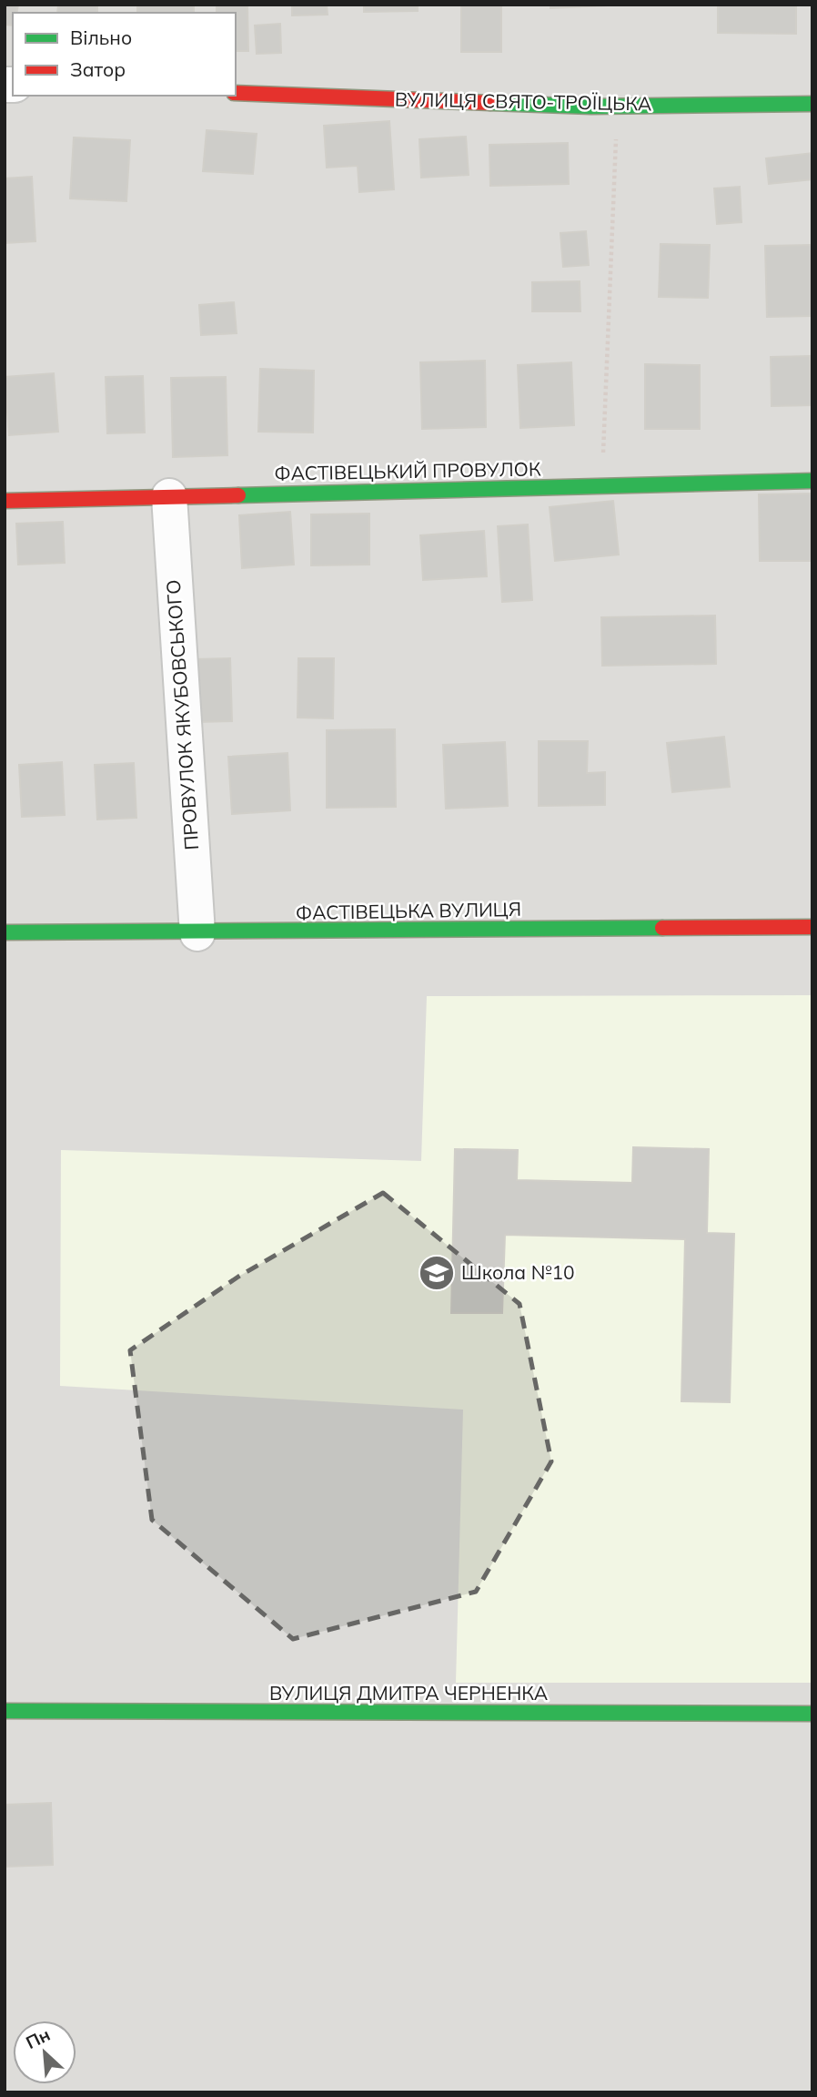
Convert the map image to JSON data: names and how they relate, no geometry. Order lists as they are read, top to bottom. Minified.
{"streets":{"street":["ВУЛИЦЯ СВЯТО-ТРОЇЦЬКА","ФАСТІВЕЦЬКИЙ ПРОВУЛОК","ПРОВУЛОК ЯКУБОВСЬКОГО","ФАСТІВЕЦЬКА ВУЛИЦЯ","ВУЛИЦЯ ДМИТРА ЧЕРНЕНКА"]},"crossings":[["ФАСТІВЕЦЬКИЙ ПРОВУЛОК","ПРОВУЛОК ЯКУБОВСЬКОГО"],["ПРОВУЛОК ЯКУБОВСЬКОГО","ФАСТІВЕЦЬКА ВУЛИЦЯ"]],"places":{"school or university":["Школа №10"]},"legend":["Вільно","Затор"],"north":"top left"}
